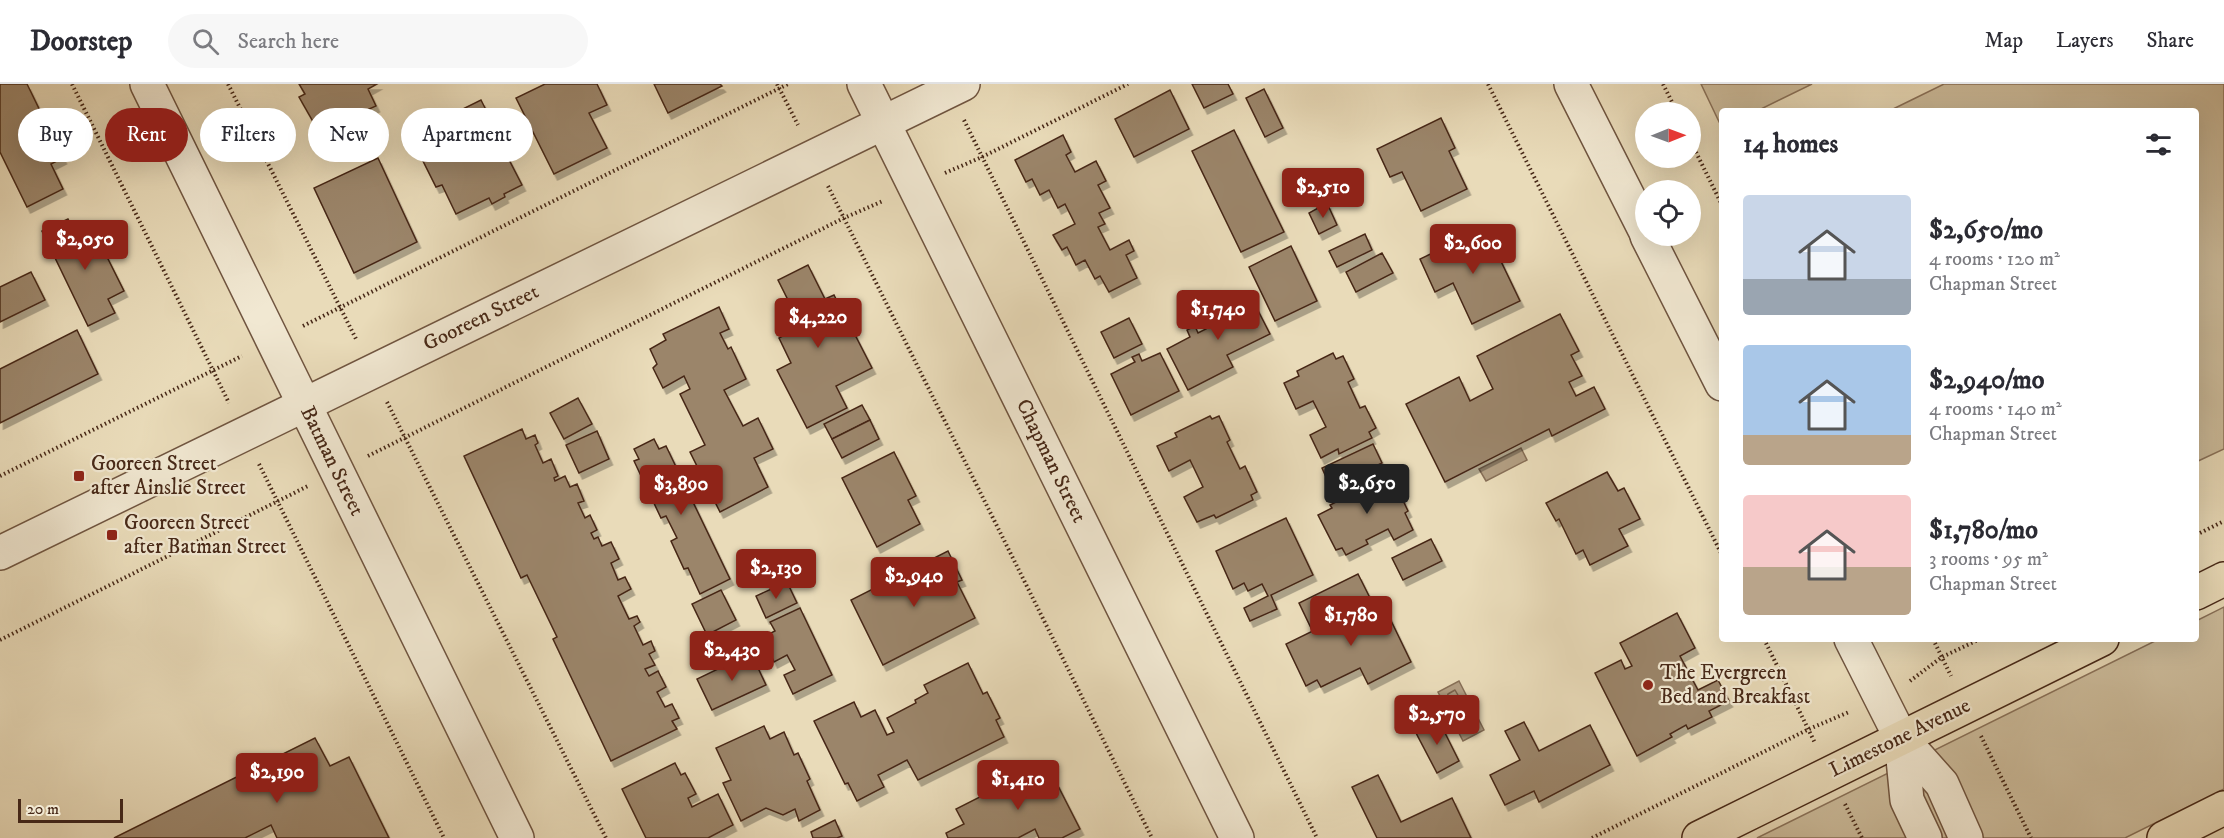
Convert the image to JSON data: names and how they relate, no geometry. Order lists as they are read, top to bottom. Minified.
{"streets":{"main road":["Limestone Avenue"],"street":["Gooreen Street","Batman Street","Chapman Street"]},"crossings":[["Gooreen Street","Batman Street"],["Gooreen Street","Chapman Street"]],"places":{"transit":["Gooreen Street after Ainslie Street","Gooreen Street after Batman Street"],"other":["The Evergreen Bed and Breakfast"]},"scale_bar":"20 m","north":"right","page":{"header":"Doorstep","search":"Search here","nav":["Map","Layers","Share"],"chip":["Buy","Rent","Filters","New","Apartment"],"heading":"14 homes","price":["$2,510","$2,050","$2,600","$1,740","$4,220","$2,650","$3,890","$2,130","$2,940","$1,780","$2,430","$2,570","$2,190","$1,410"],"list":[{"name":"$2,650/mo","note":"4 rooms · 120 m² · Chapman Street"},{"name":"$2,940/mo","note":"4 rooms · 140 m² · Chapman Street"},{"name":"$1,780/mo","note":"3 rooms · 95 m² · Chapman Street"}],"scale":"20 m"}}
